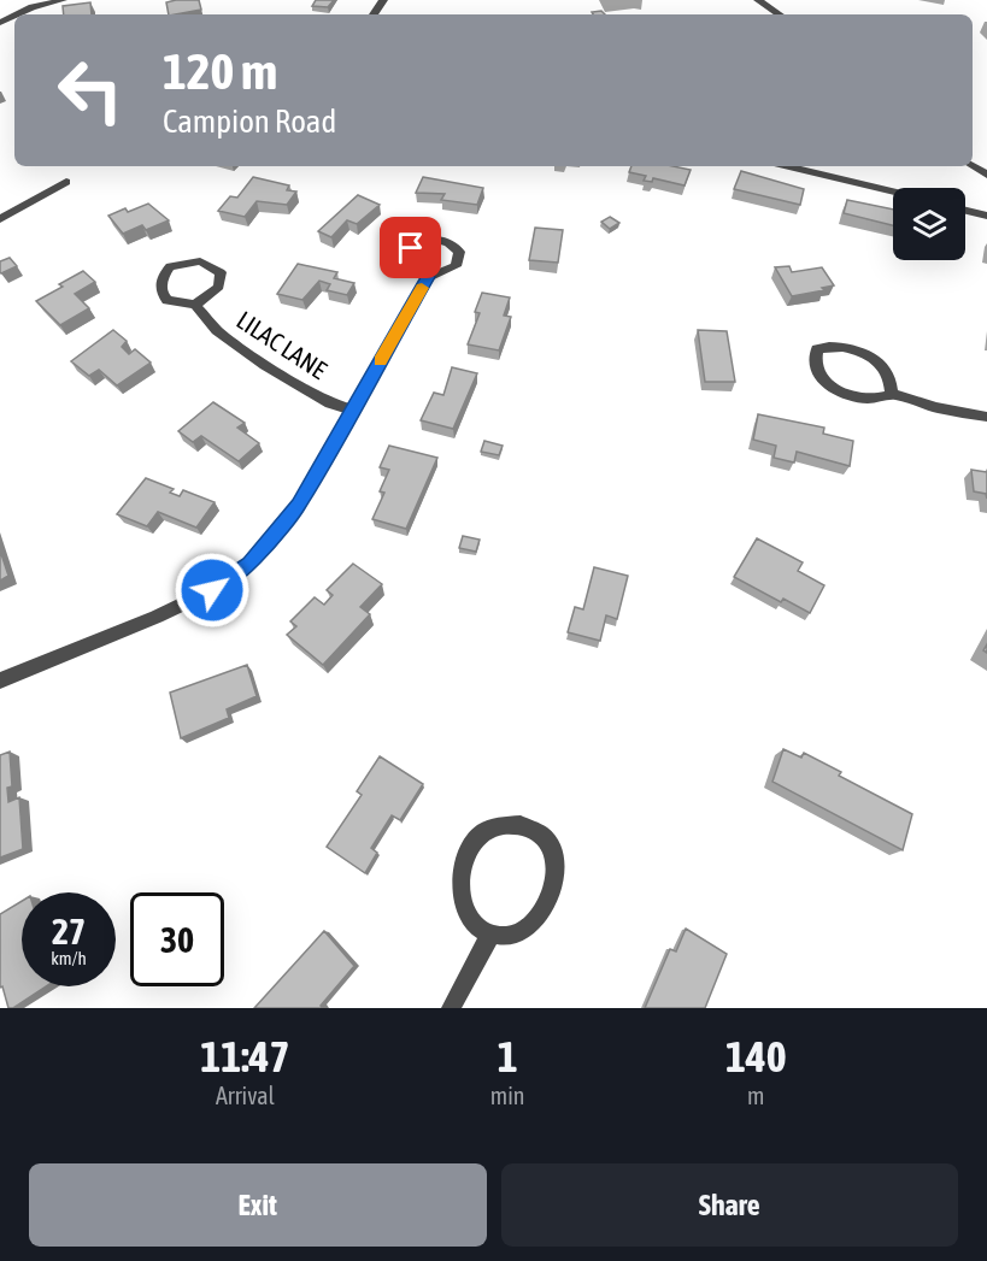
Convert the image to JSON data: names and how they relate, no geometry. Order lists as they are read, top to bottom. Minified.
{"streets":{"street":["LILAC LANE"]},"page":{"turn":["120 m","Campion Road"],"speed":"27 km/h","limit":"30","eta":["11:47","Arrival","1","min","140","m"],"buttons":["Exit","Share"]}}
